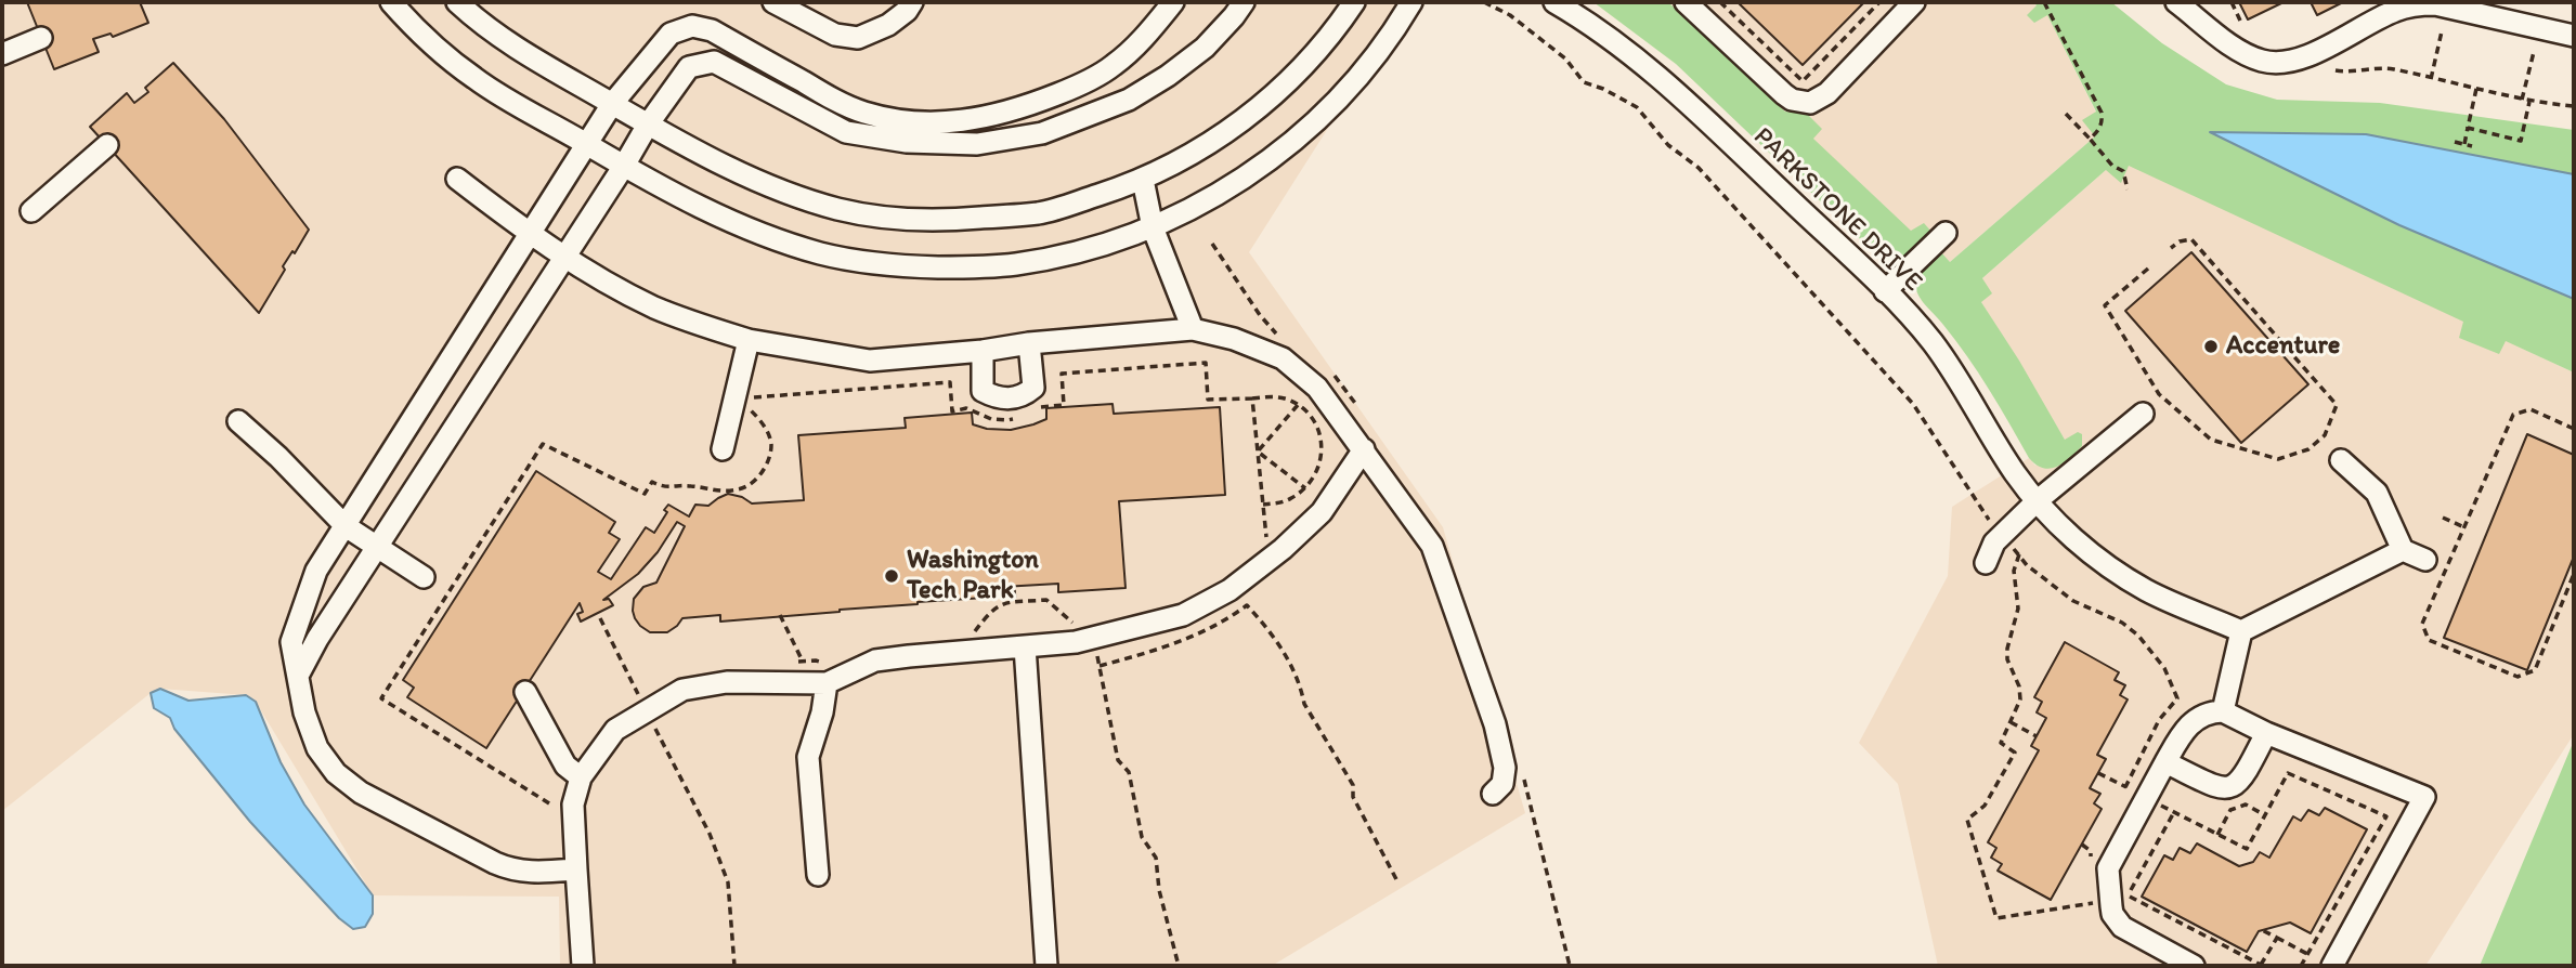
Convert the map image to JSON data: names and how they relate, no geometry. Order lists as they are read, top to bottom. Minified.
{"streets":{"street":["PARKSTONE DRIVE"]},"places":["Accenture","Washington Tech Park"]}
